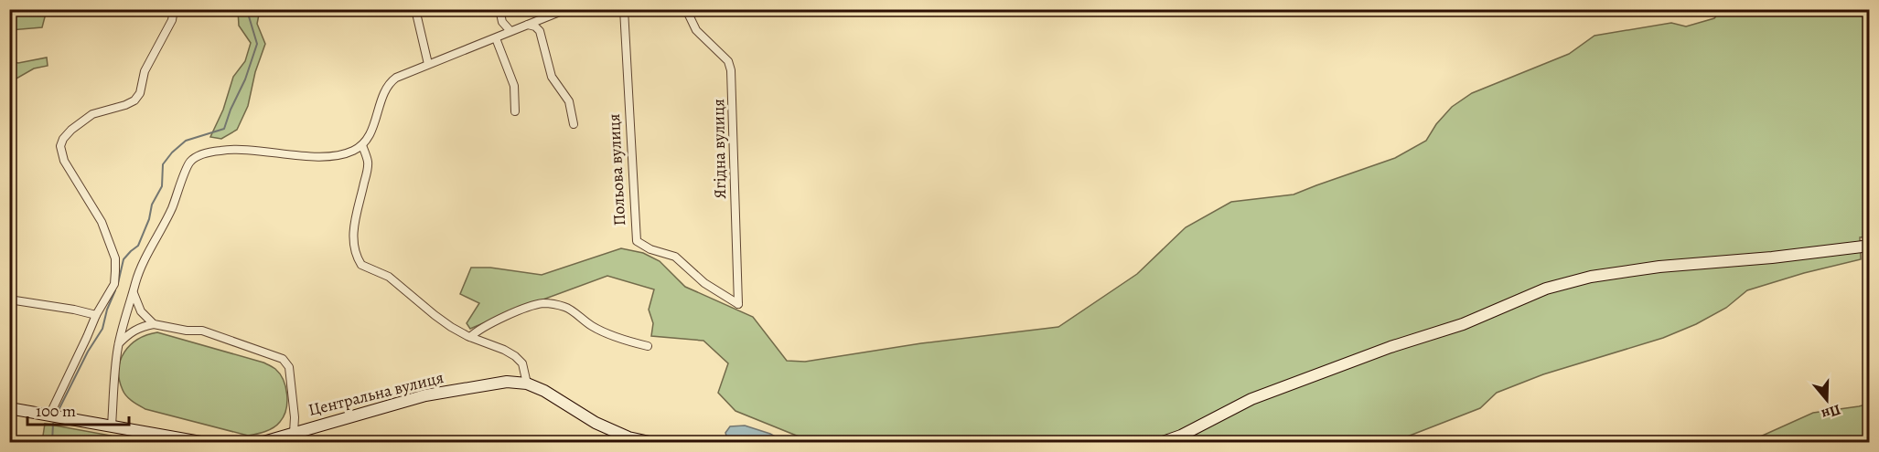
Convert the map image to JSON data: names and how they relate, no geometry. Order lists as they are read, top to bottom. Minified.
{"streets":{"main road":["Центральна вулиця"],"street":["Ягідна вулиця","Польова вулиця"]},"crossings":[["Ягідна вулиця","Польова вулиця"]],"scale_bar":"100 m","north":"bottom"}
